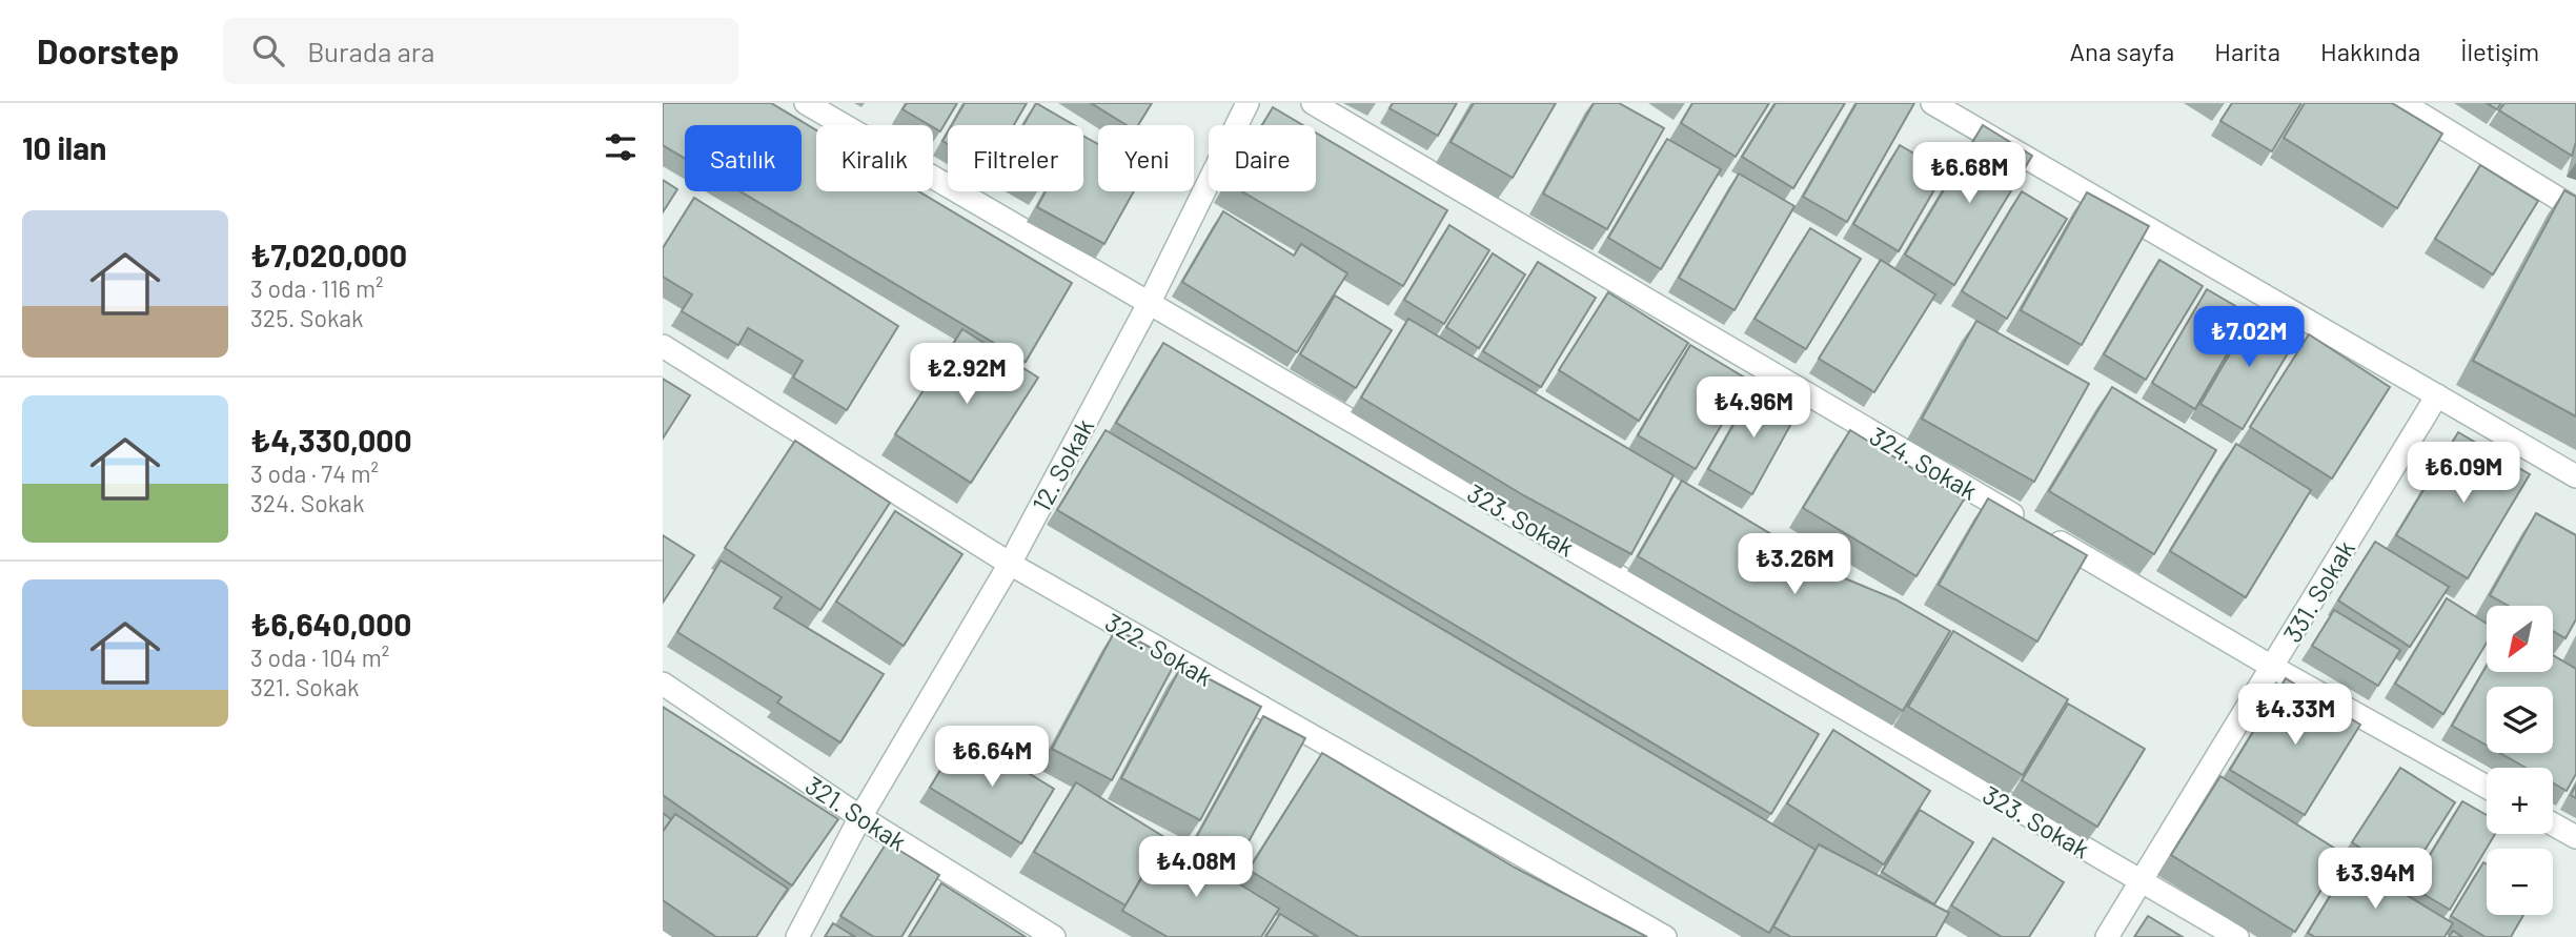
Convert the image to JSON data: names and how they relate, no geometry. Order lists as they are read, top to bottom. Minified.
{"streets":{"street":["324. Sokak","12. Sokak","323. Sokak","331. Sokak","322. Sokak","321. Sokak"]},"crossings":[["324. Sokak","331. Sokak"],["12. Sokak","323. Sokak"],["12. Sokak","322. Sokak"],["12. Sokak","321. Sokak"],["323. Sokak","331. Sokak"]],"north":"bottom left","page":{"header":"Doorstep","search":"Burada ara","nav":["Ana sayfa","Harita","Hakkında","İletişim"],"heading":"10 ilan","chip":["Satılık","Kiralık","Filtreler","Yeni","Daire"],"price":["₺6.68M","₺7.02M","₺2.92M","₺4.96M","₺6.09M","₺3.26M","₺4.33M","₺6.64M","₺4.08M","₺3.94M"],"list":[{"name":"₺7,020,000","note":"3 oda · 116 m² · 325. Sokak"},{"name":"₺4,330,000","note":"3 oda · 74 m² · 324. Sokak"},{"name":"₺6,640,000","note":"3 oda · 104 m² · 321. Sokak"}],"map_buttons":["+","−"]}}
